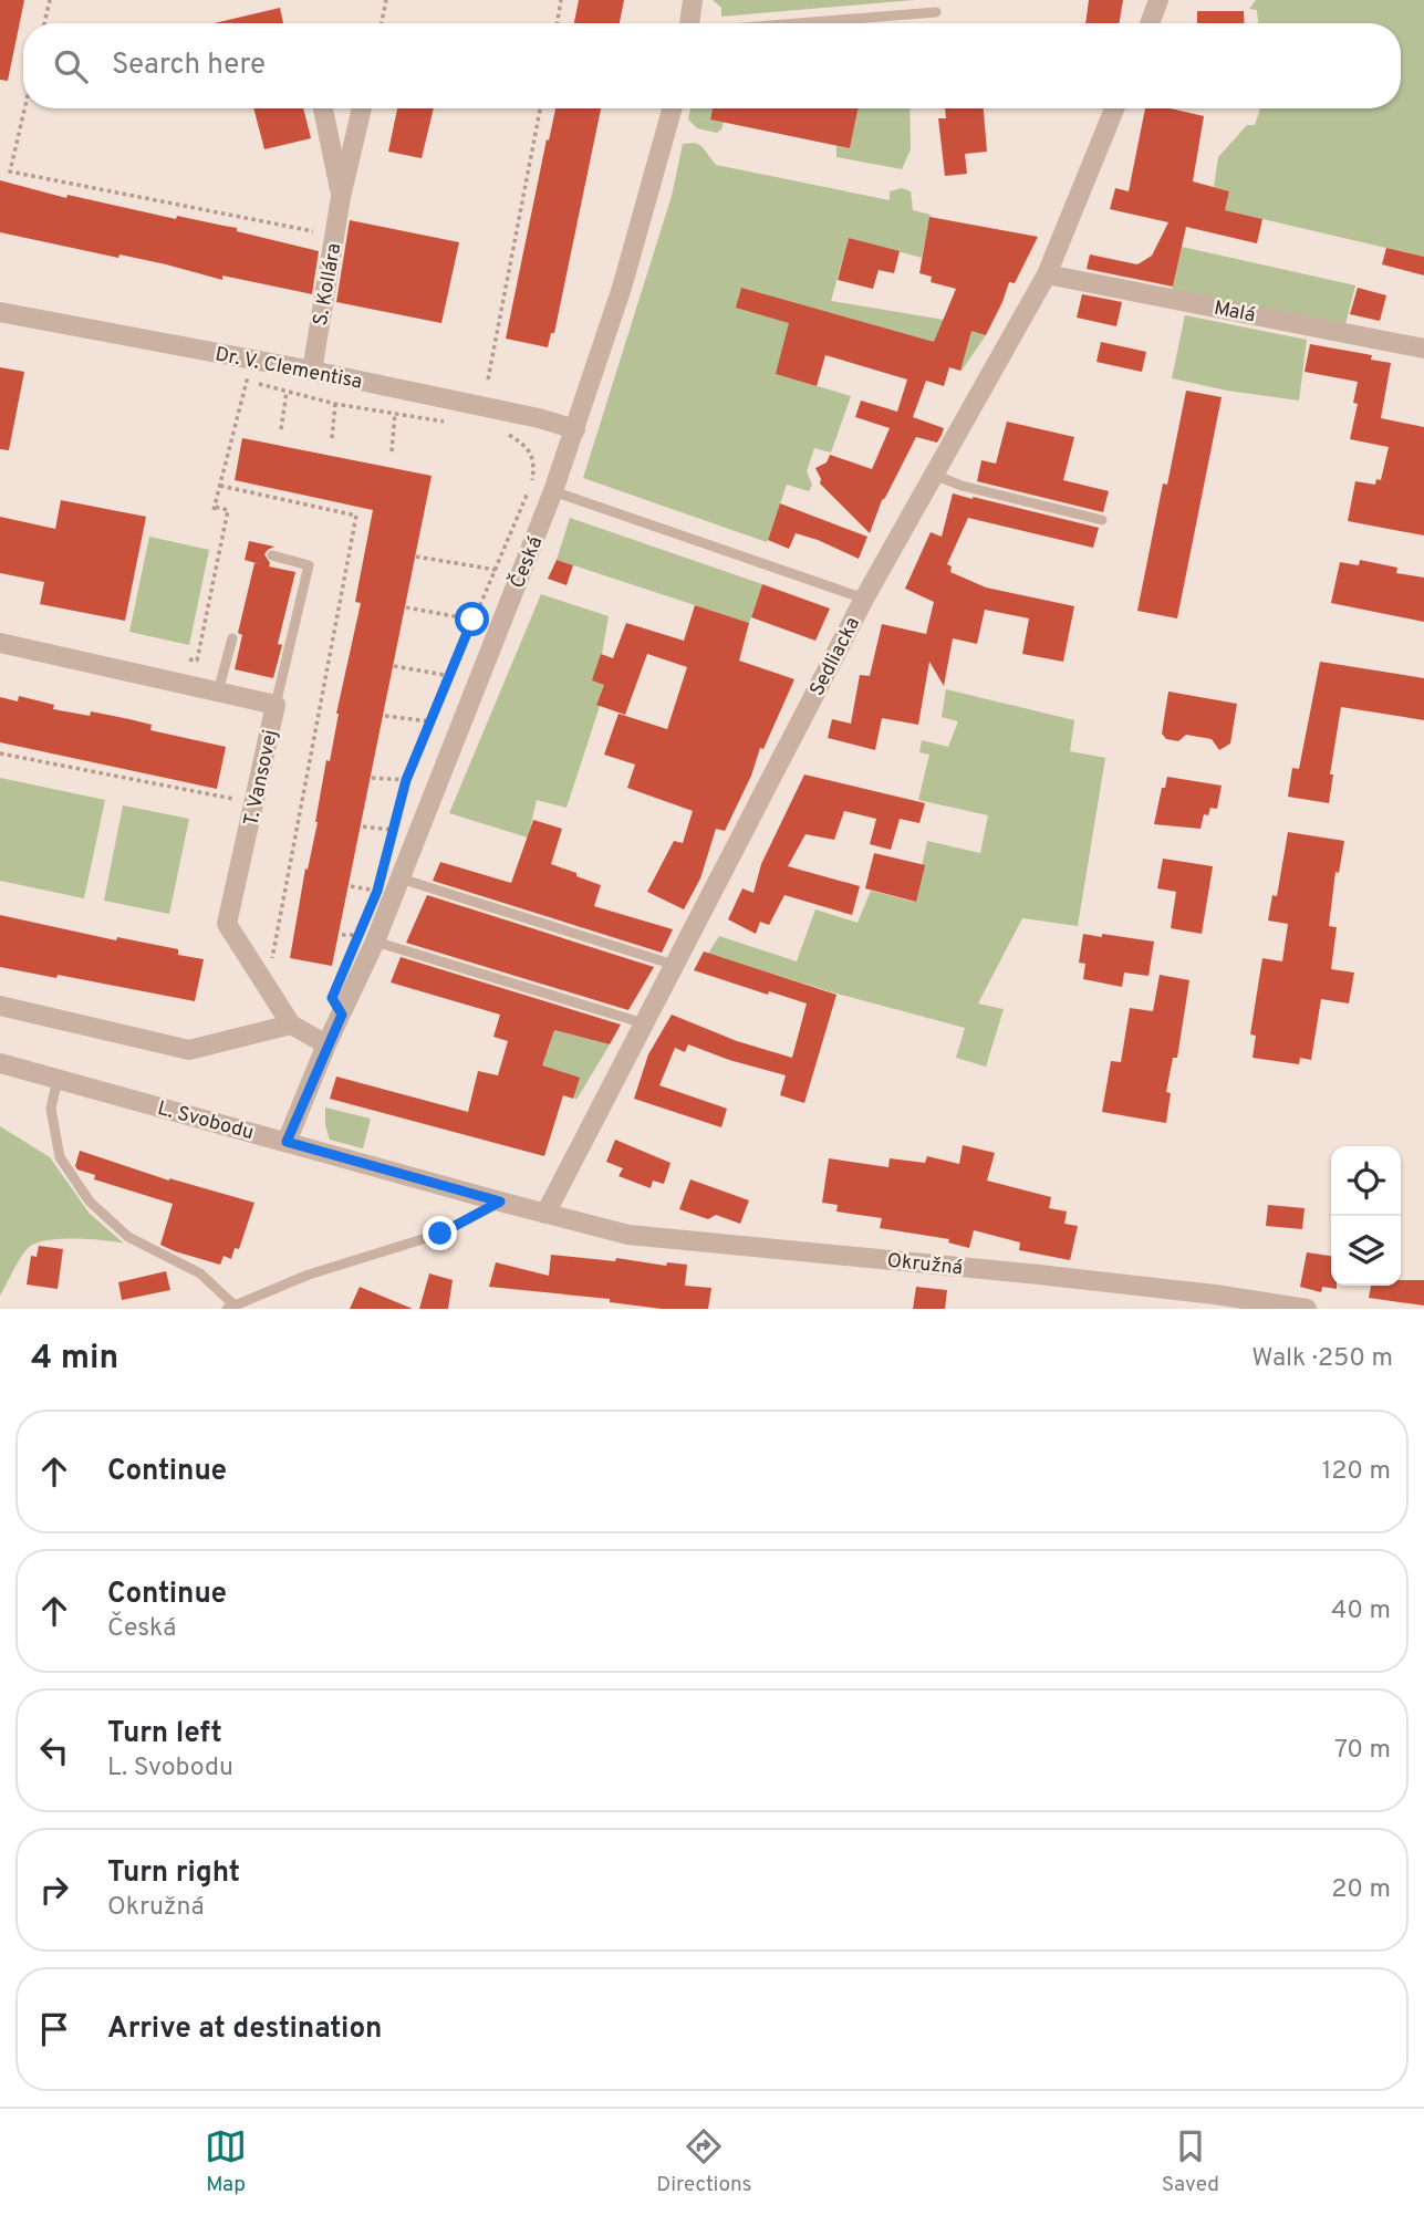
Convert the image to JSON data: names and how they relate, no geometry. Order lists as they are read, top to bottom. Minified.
{"streets":{"street":["S. Kollára","Malá","Dr. V. Clementisa","Česká","Sedliacka","T. Vansovej","L. Svobodu","Okružná"]},"crossings":[["S. Kollára","Dr. V. Clementisa"],["Malá","Sedliacka"],["Dr. V. Clementisa","Česká"],["Česká","T. Vansovej"],["Česká","L. Svobodu"],["Sedliacka","L. Svobodu"],["Sedliacka","Okružná"],["L. Svobodu","Okružná"]],"page":{"search":"Search here","heading":["4 min","Walk · 250 m"],"list":[["Continue","120 m"],["Continue","Česká","40 m"],["Turn left","L. Svobodu","70 m"],["Turn right","Okružná","20 m"],"Arrive at destination"],"nav":["Map","Directions","Saved"]}}
